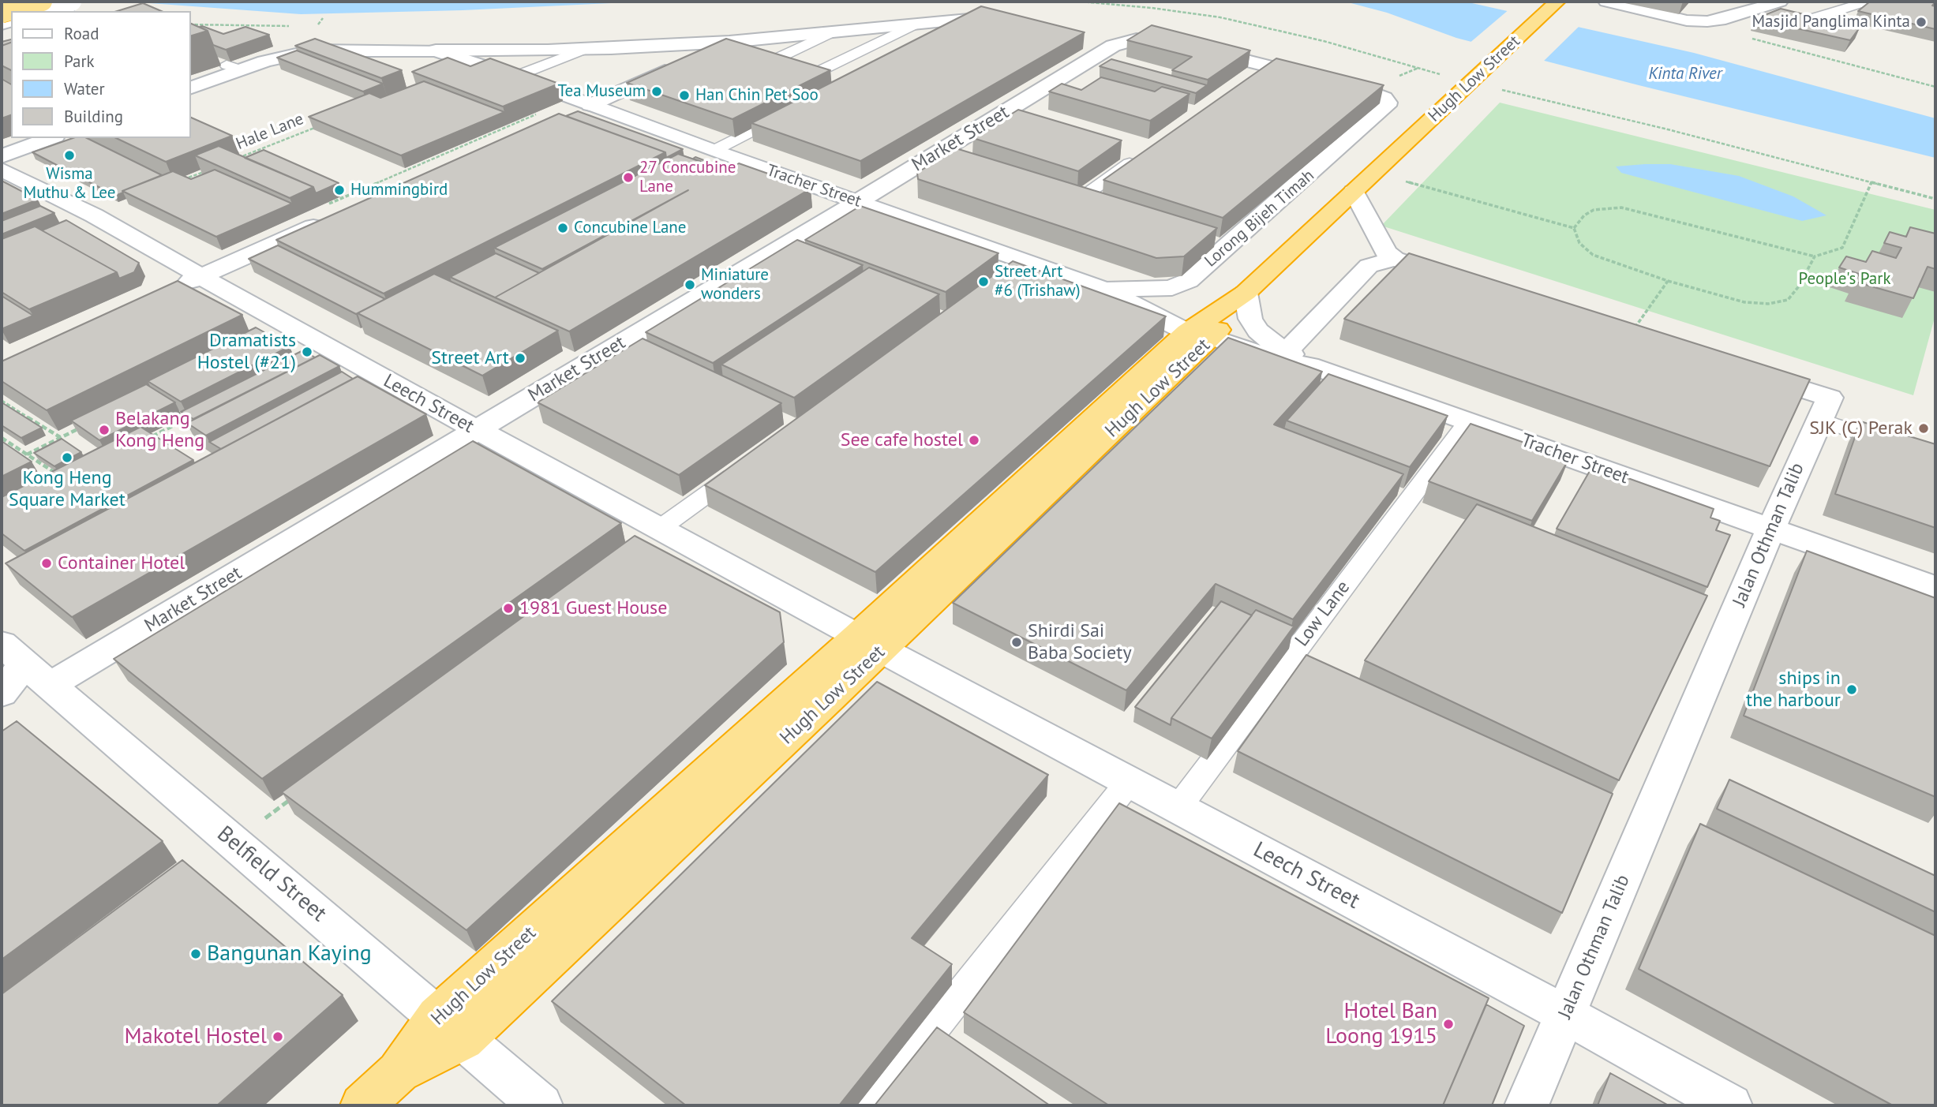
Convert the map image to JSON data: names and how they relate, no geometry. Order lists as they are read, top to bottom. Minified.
{"streets":{"highway":["Hugh Low Street"],"street":["Market Street","Tracher Street","Lorong Bijeh Timah","Leech Street","Jalan Othman Talib","Belfield Street"],"lane":["Low Lane"],"path":["Hale Lane"]},"crossings":[["Hugh Low Street","Tracher Street"],["Hugh Low Street","Leech Street"],["Hugh Low Street","Belfield Street"],["Market Street","Tracher Street"],["Market Street","Lorong Bijeh Timah"],["Market Street","Leech Street"],["Market Street","Belfield Street"],["Tracher Street","Lorong Bijeh Timah"],["Tracher Street","Jalan Othman Talib"],["Tracher Street","Low Lane"],["Leech Street","Jalan Othman Talib"],["Leech Street","Low Lane"]],"water":["Kinta River"],"parks":["People's Park"],"places":["Masjid Panglima Kinta","Tea Museum","Han Chin Pet Soo","Wisma Muthu & Lee","27 Concubine Lane","Hummingbird","Concubine Lane","Street Art #6 (Trishaw)","Miniature wonders","Dramatists Hostel (#21)","Street Art","SJK (C) Perak","Belakang Kong Heng","See cafe hostel","Kong Heng Square Market","Container Hotel","1981 Guest House","Shirdi Sai Baba Society","ships in the harbour","Bangunan Kaying","Hotel Ban Loong 1915","Makotel Hostel"],"legend":["Road","Park","Water","Building"]}
